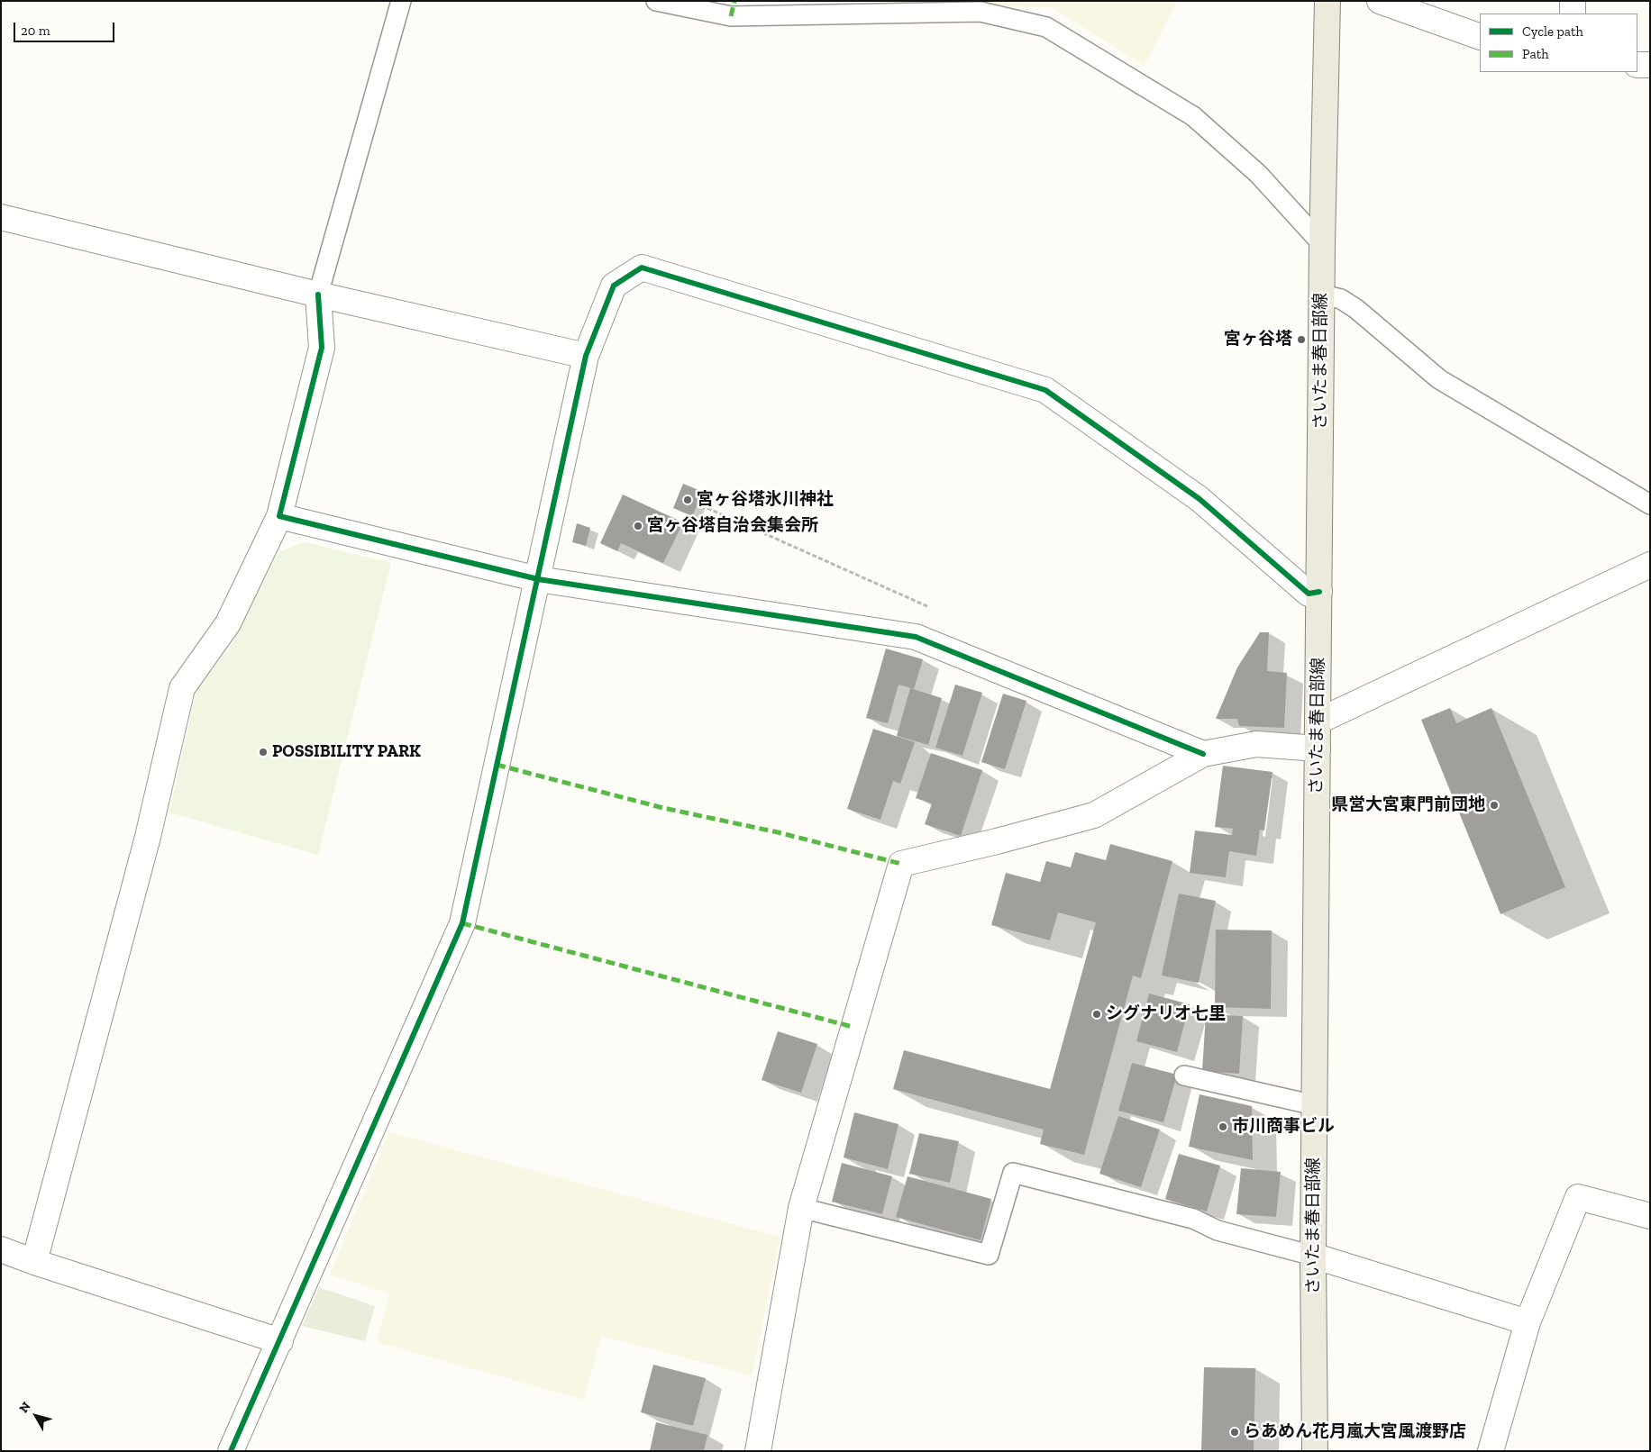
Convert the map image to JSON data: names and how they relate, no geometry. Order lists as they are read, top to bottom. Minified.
{"streets":{"main road":["さいたま春日部線"]},"places":["宮ヶ谷塔","宮ヶ谷塔氷川神社","宮ヶ谷塔自治会集会所","POSSIBILITY PARK","県営大宮東門前団地","シグナリオ七里","市川商事ビル","らあめん花月嵐大宮風渡野店"],"legend":["Cycle path","Path"],"scale_bar":"20 m","north":"top left"}
